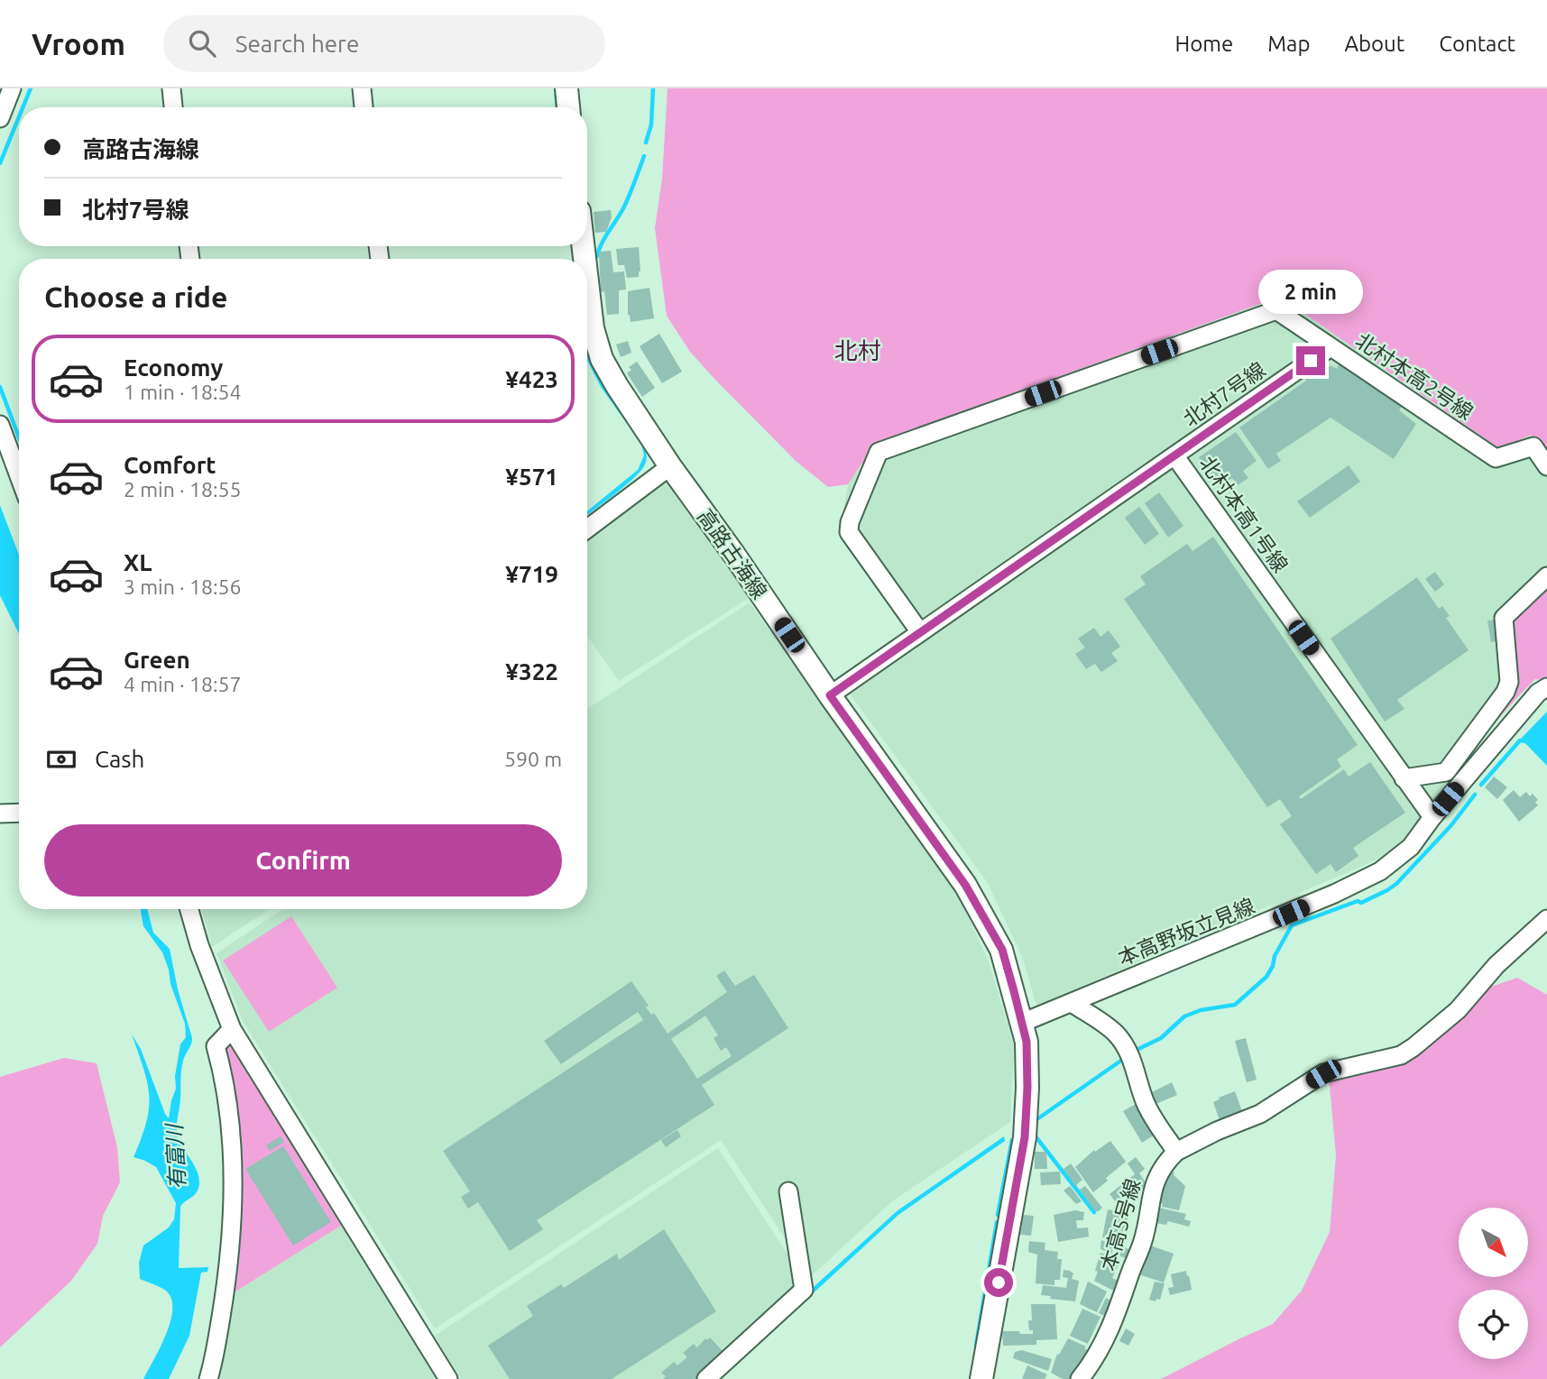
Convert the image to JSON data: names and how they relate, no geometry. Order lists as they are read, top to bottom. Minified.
{"streets":{"main road":["高路古海線"],"street":["北村本高2号線","北村7号線","北村本高1号線","本高野坂立見線","本高5号線"]},"crossings":[["北村本高2号線","北村7号線"],["北村本高2号線","北村本高1号線"],["北村7号線","北村本高1号線"],["北村本高1号線","高路古海線"],["北村本高1号線","本高野坂立見線"],["高路古海線","本高野坂立見線"]],"districts":["北村"],"water":["有富川"],"north":"bottom right","page":{"header":"Vroom","search":"Search here","nav":["Home","Map","About","Contact"],"banner":["高路古海線","北村7号線"],"heading":"Choose a ride","bubble":"2 min","list":[{"name":"Economy","note":"1 min · 18:54","value":"¥423"},{"name":"Comfort","note":"2 min · 18:55","value":"¥571"},{"name":"XL","note":"3 min · 18:56","value":"¥719"},{"name":"Green","note":"4 min · 18:57","value":"¥322"}],"pay":["Cash","590 m"],"buttons":"Confirm"}}
